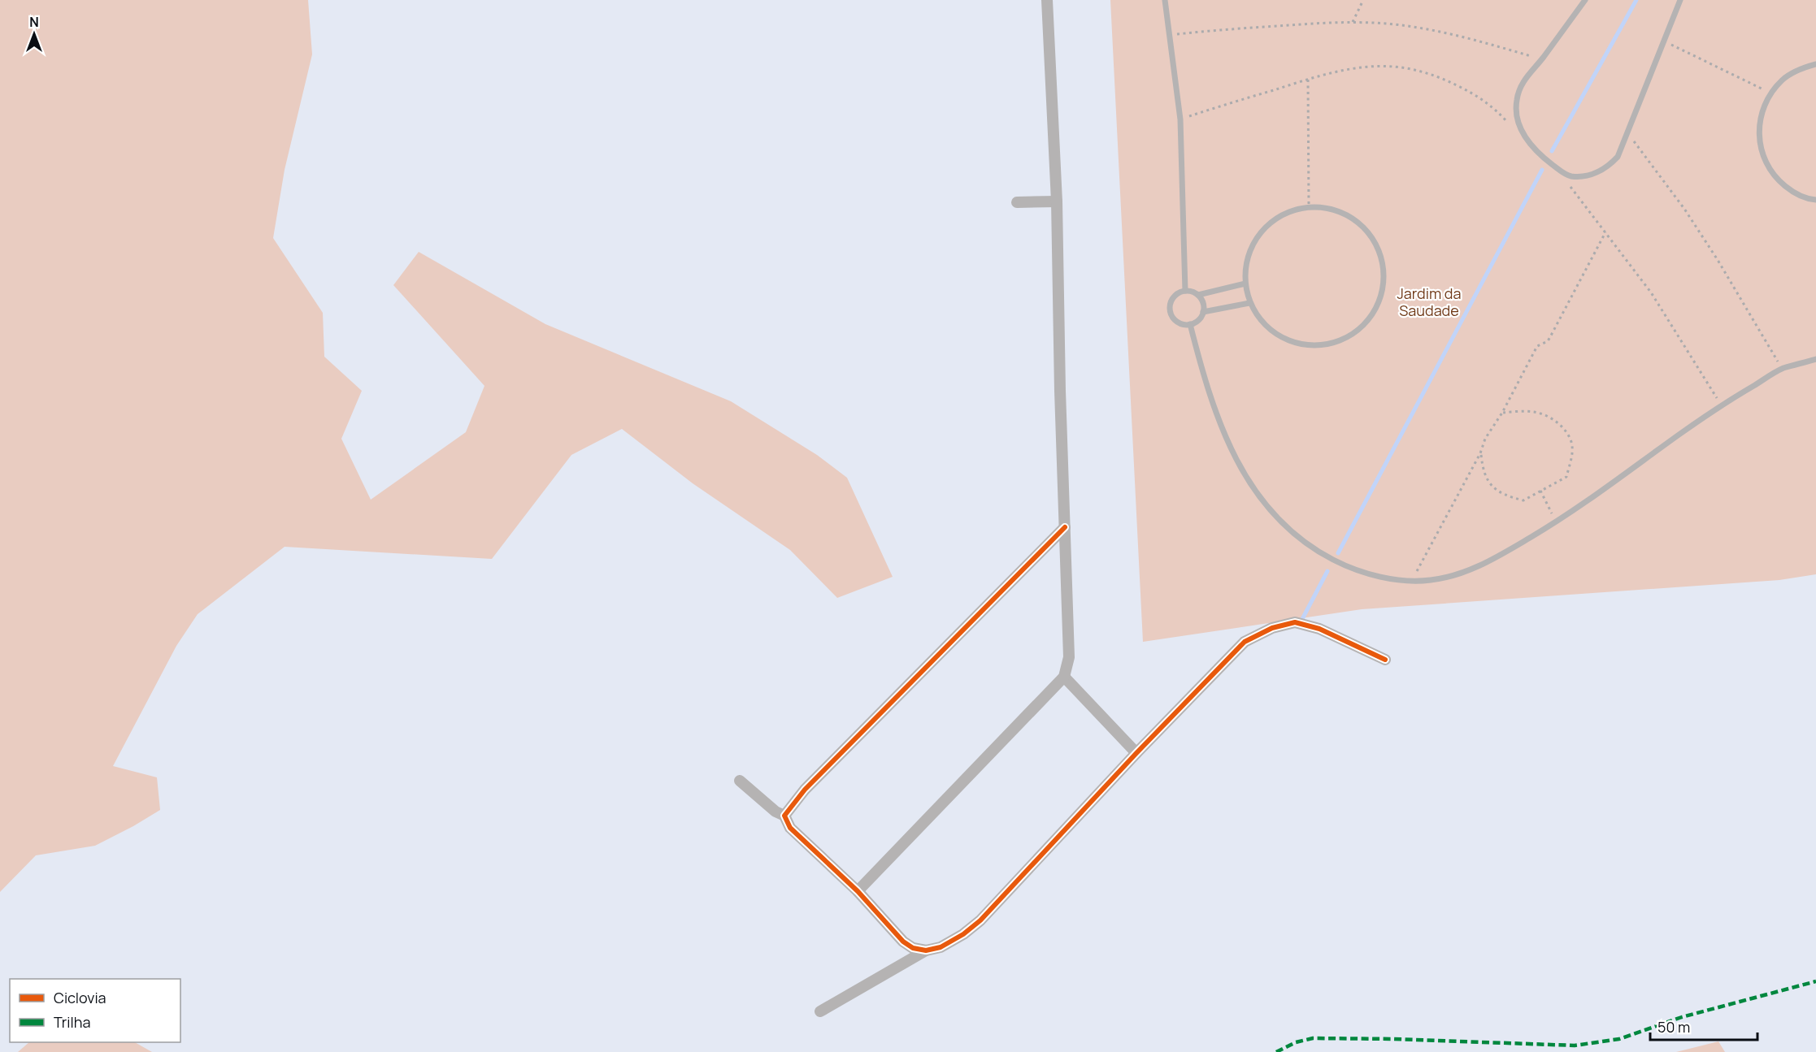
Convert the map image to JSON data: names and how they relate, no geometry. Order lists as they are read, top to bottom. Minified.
{"parks":["Jardim da Saudade"],"legend":["Ciclovia","Trilha"],"scale_bar":"50 m","north":"top"}
